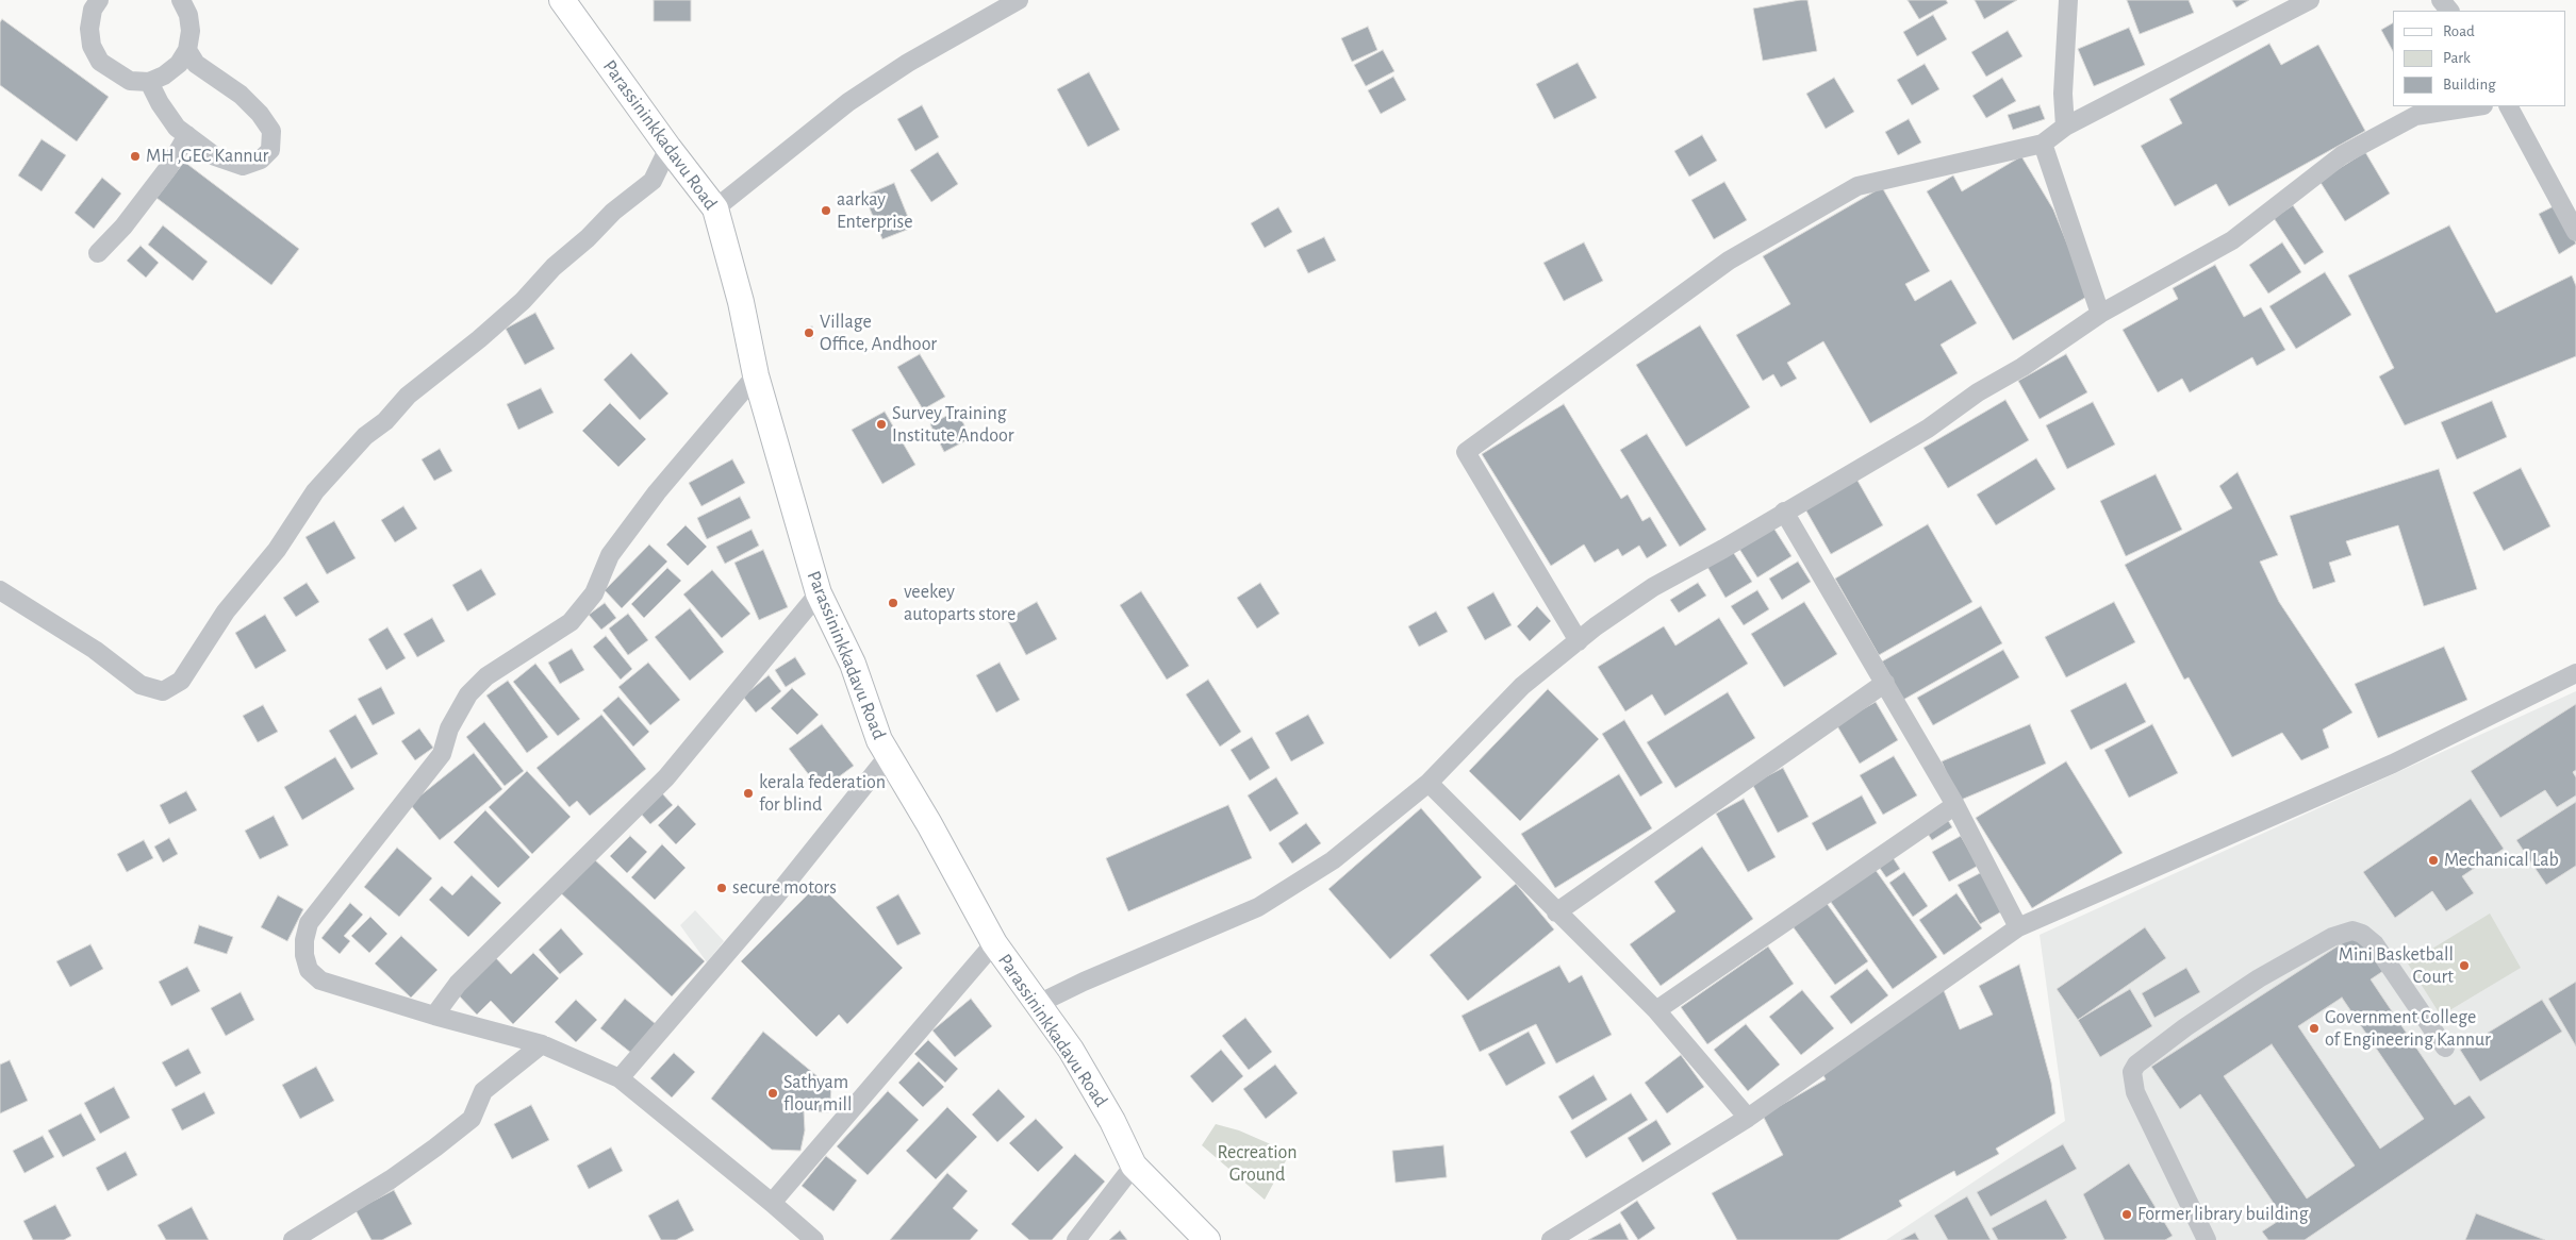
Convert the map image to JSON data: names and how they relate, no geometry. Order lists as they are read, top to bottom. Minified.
{"streets":{"main road":["Parassininkkadavu Road"]},"parks":["Recreation Ground"],"places":["MH ,GEC Kannur","aarkay Enterprise","Village Office, Andhoor","Survey Training Institute Andoor","veekey autoparts store","kerala federation for blind","Mechanical Lab","secure motors","Mini Basketball Court","Government College of Engineering Kannur","Sathyam flour mill","Former library building"],"legend":["Road","Park","Building"]}
